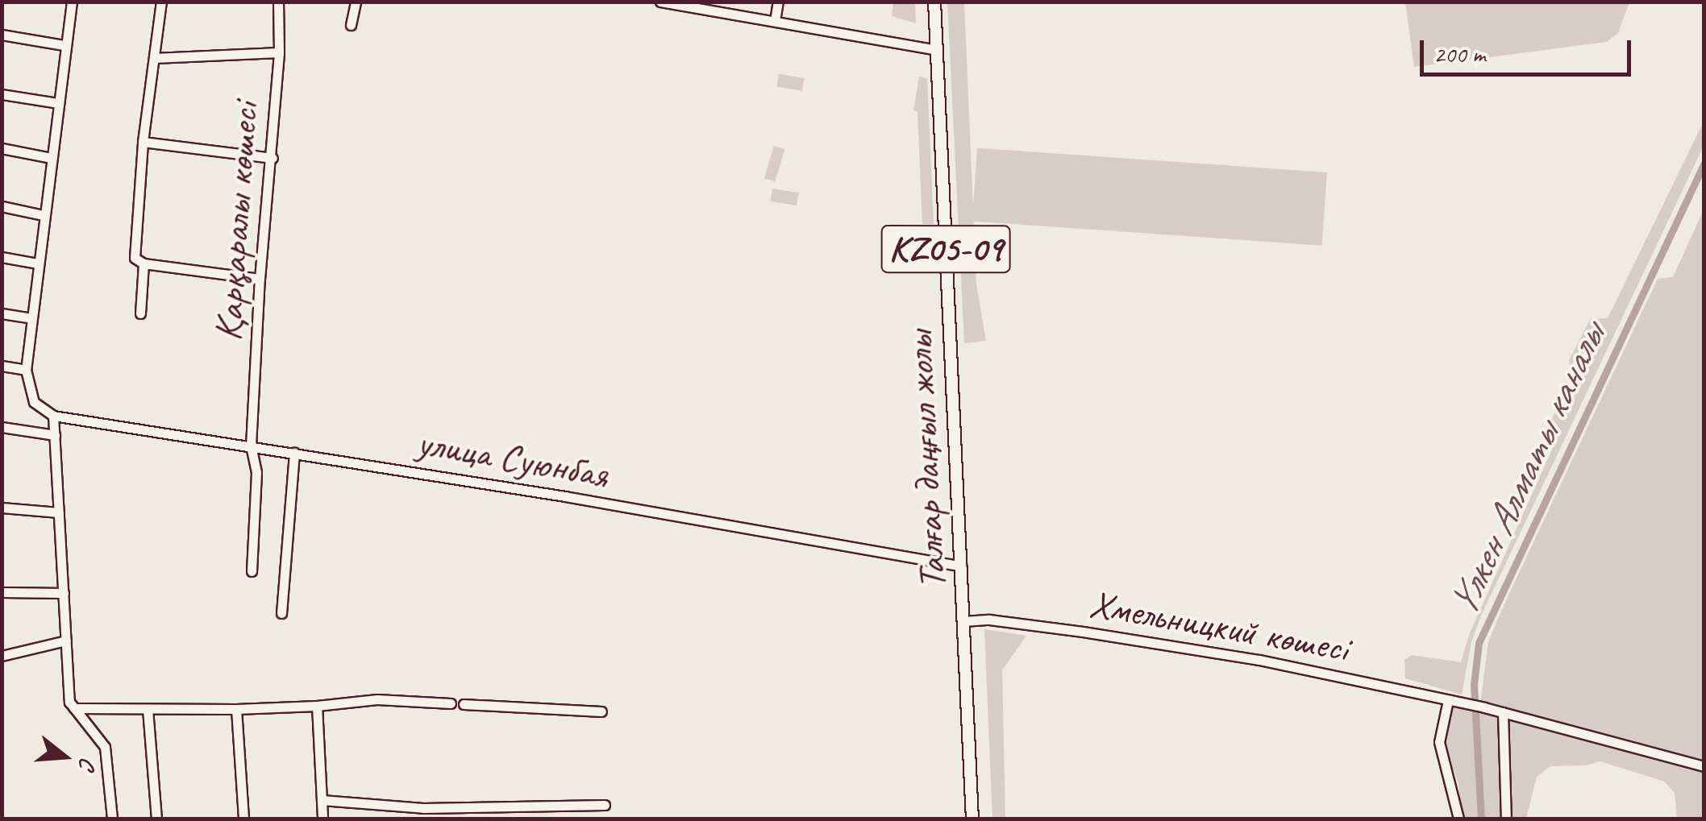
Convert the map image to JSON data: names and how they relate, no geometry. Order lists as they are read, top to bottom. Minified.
{"streets":{"main road":["KZ05-09","Талғар даңғыл жолы"],"street":["Қарқаралы көшесі","улица Суюнбая","Хмельницкий көшесі"]},"crossings":[["Қарқаралы көшесі","улица Суюнбая"],["улица Суюнбая","Талғар даңғыл жолы"],["Талғар даңғыл жолы","Хмельницкий көшесі"]],"water":["Үлкен Алматы каналы"],"scale_bar":"200 m","north":"right"}
